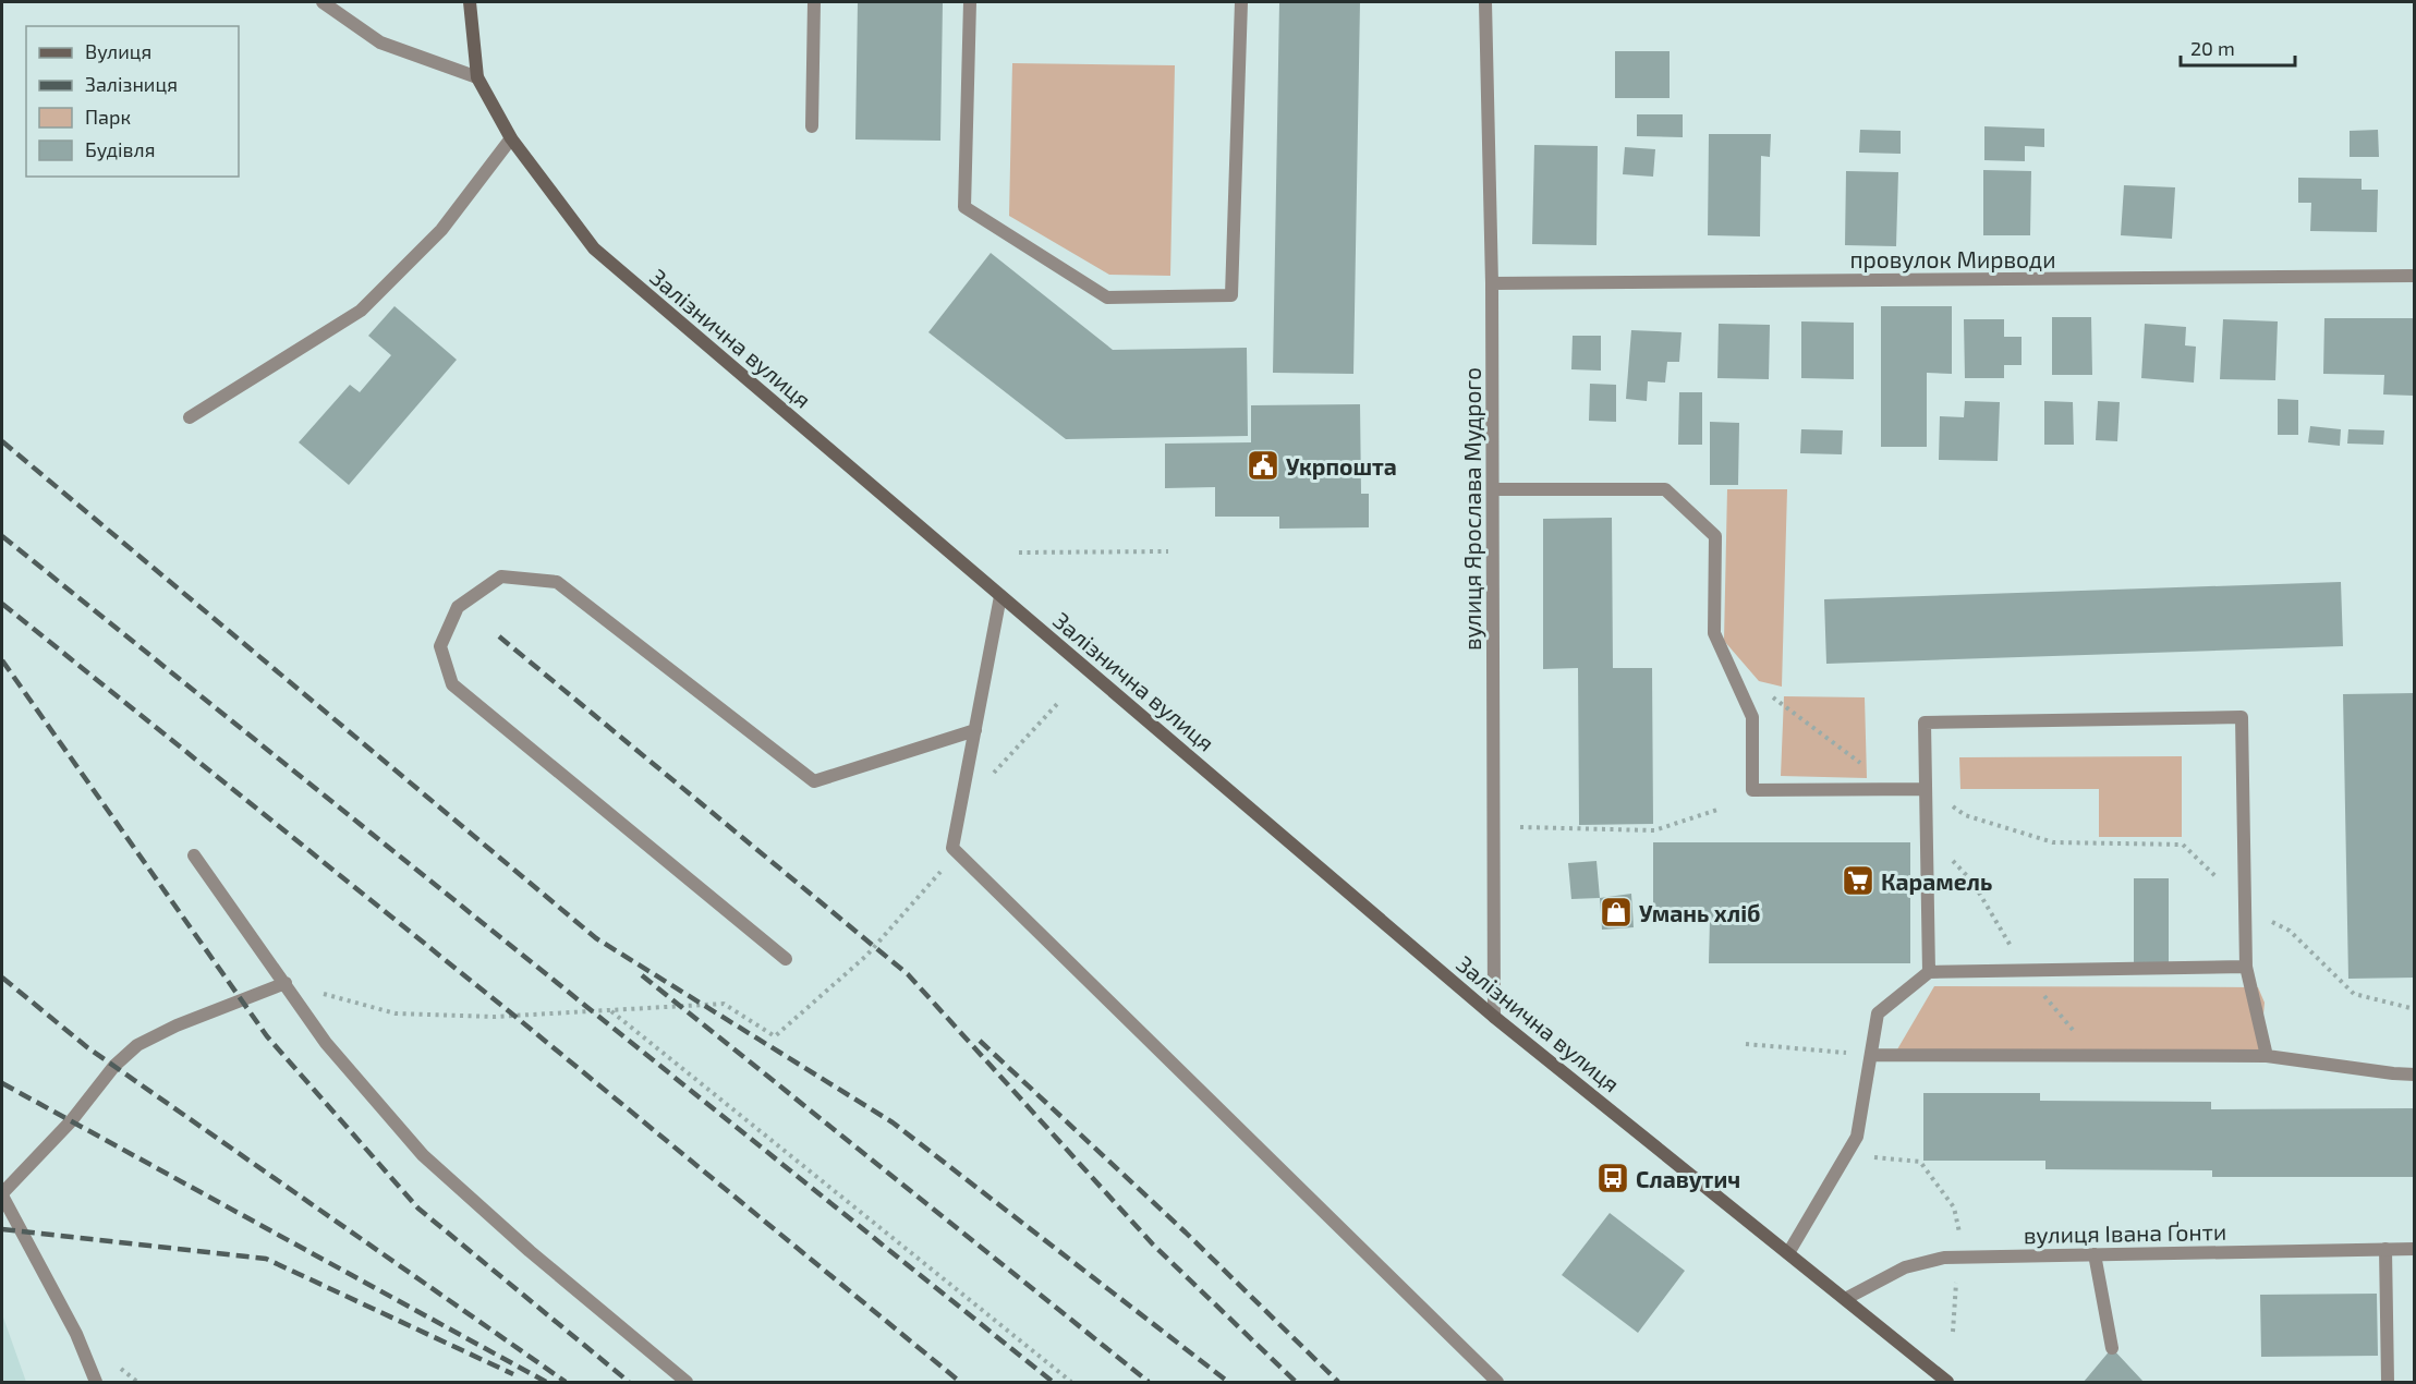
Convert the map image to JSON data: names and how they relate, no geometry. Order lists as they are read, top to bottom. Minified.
{"streets":{"main road":["Залізнична вулиця"],"street":["провулок Мирводи","вулиця Ярослава Мудрого","вулиця Івана Ґонти"]},"crossings":[["провулок Мирводи","вулиця Ярослава Мудрого"],["Залізнична вулиця","вулиця Ярослава Мудрого"],["Залізнична вулиця","вулиця Івана Ґонти"]],"places":{"public building":["Укрпошта"],"supermarket":["Карамель"],"shop":["Умань хліб"],"bus stop":["Славутич"]},"legend":["Вулиця","Залізниця","Парк","Будівля"],"scale_bar":"20 m"}
